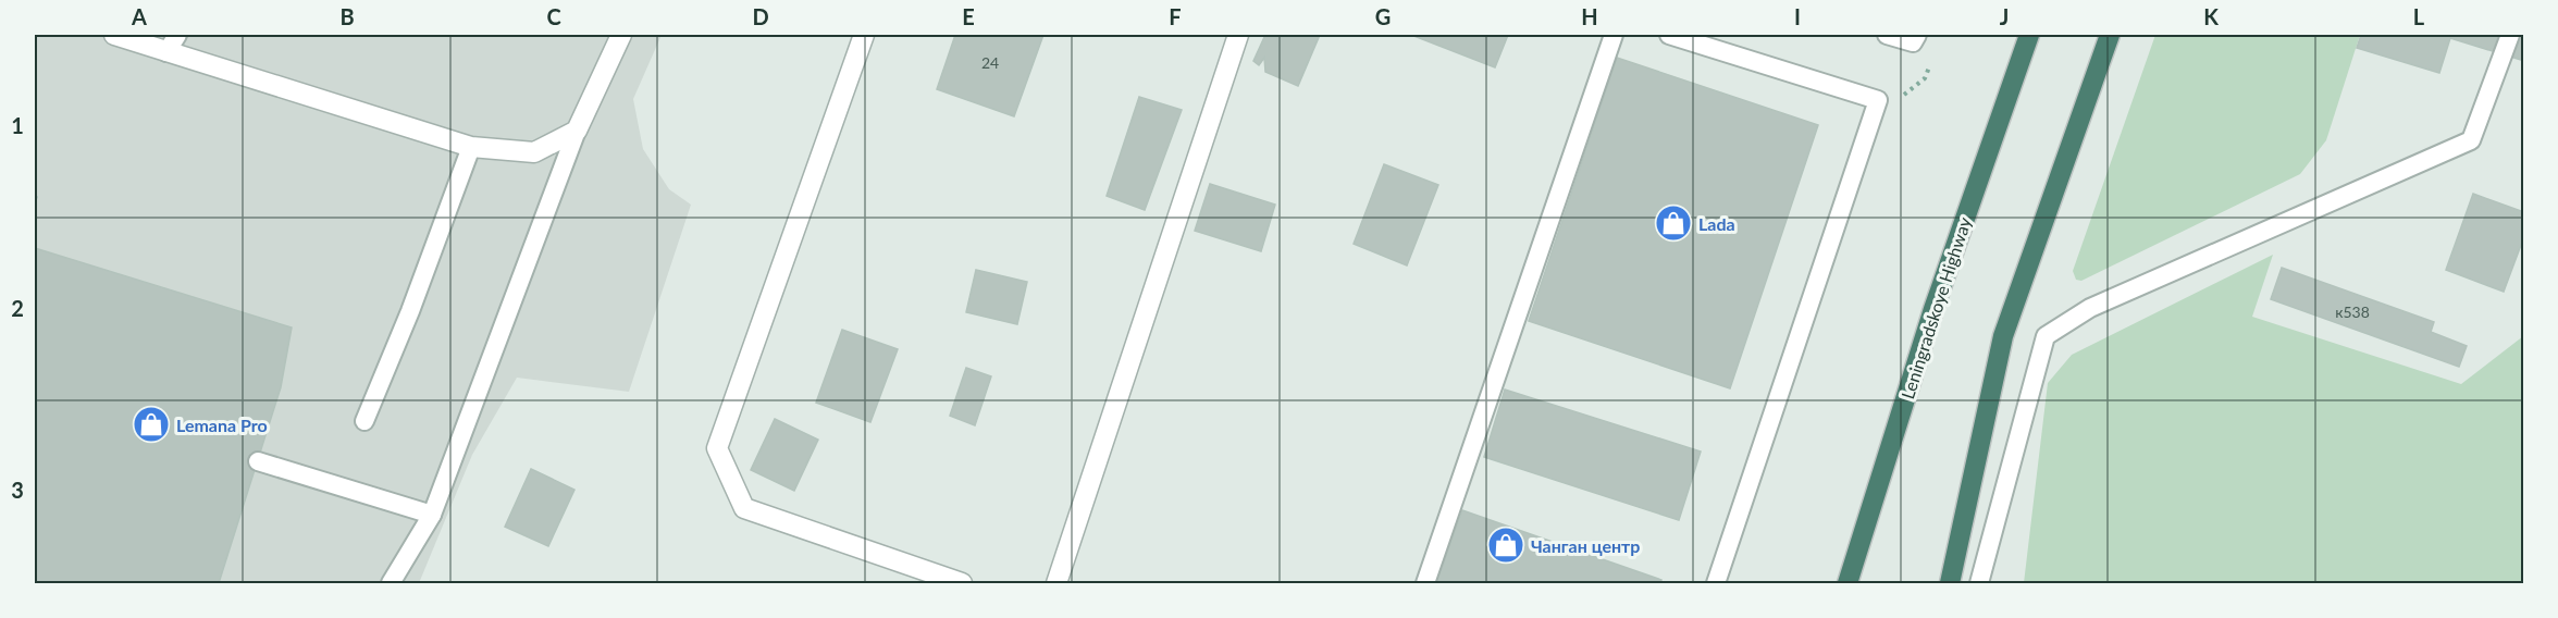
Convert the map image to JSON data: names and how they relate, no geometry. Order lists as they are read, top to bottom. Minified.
{"streets":{"highway":["Leningradskoye Highway"]},"places":{"shop":["Lada","Lemana Pro","Чанган центр"]},"house_numbers":["24","к538"],"grid":{"columns":["A","B","C","D","E","F","G","H","I","J","K","L"],"rows":["1","2","3"]}}
